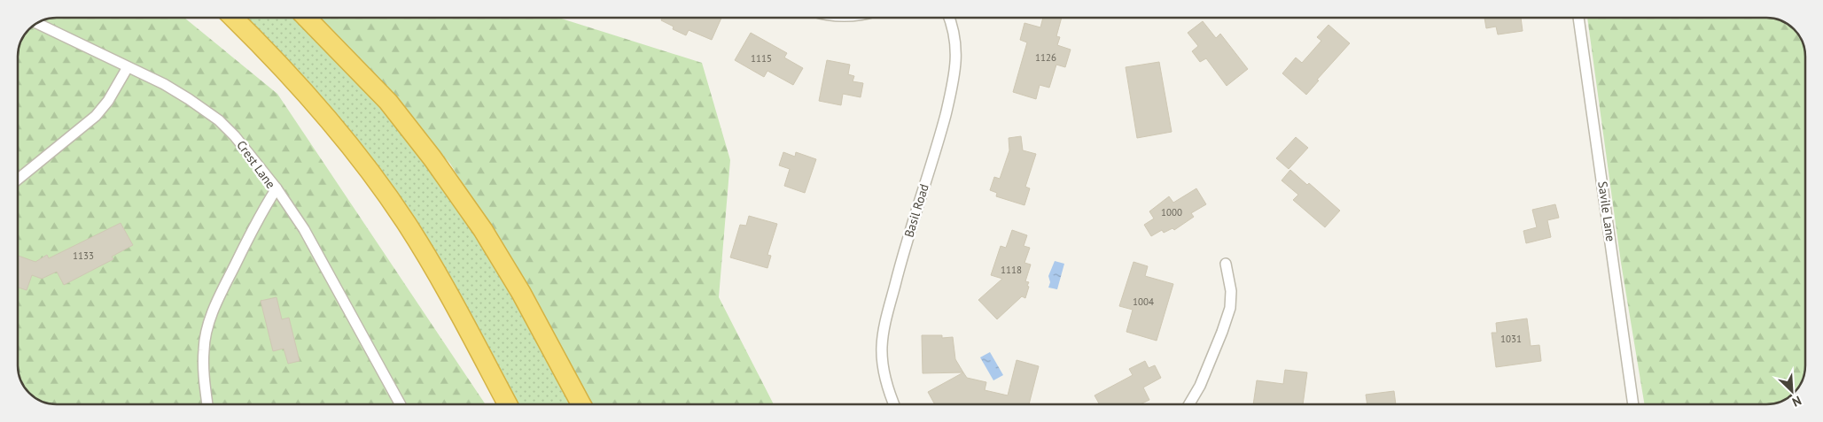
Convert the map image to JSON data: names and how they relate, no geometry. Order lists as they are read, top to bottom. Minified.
{"streets":{"street":["Crest Lane","Basil Road","Savile Lane"]},"house_numbers":["1126","1115","1000","1133","1118","1004","1031"],"north":"bottom right"}
